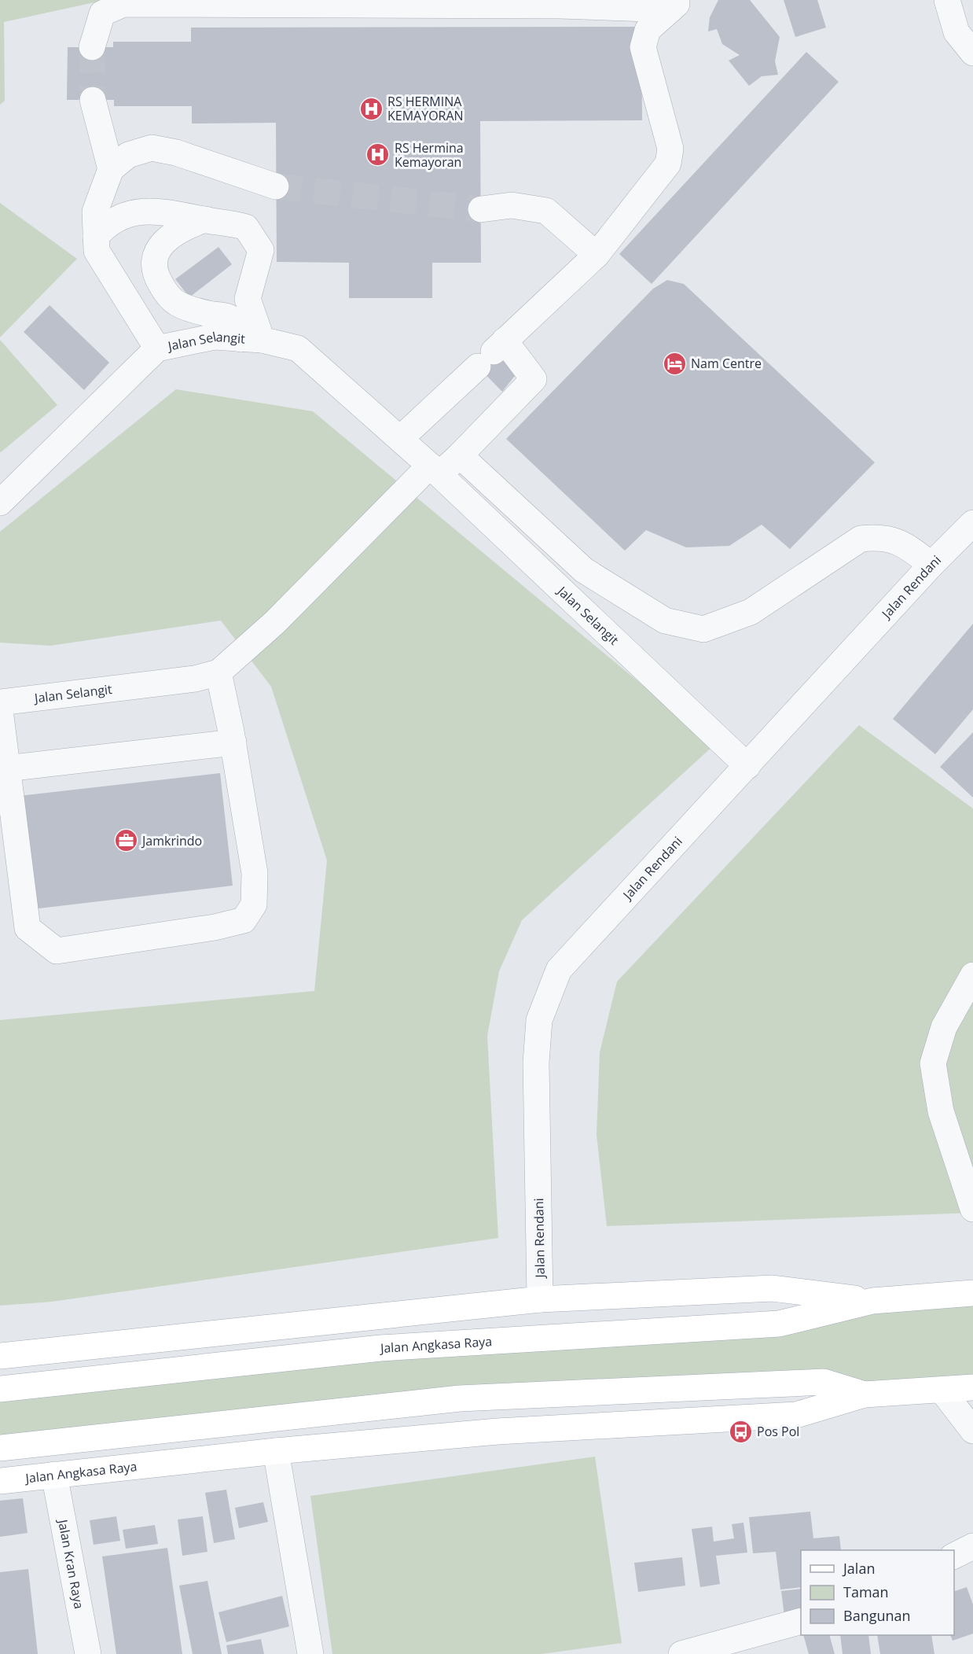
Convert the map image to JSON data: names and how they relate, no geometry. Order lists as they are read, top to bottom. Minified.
{"streets":{"main road":["Jalan Angkasa Raya"],"street":["Jalan Selangit","Jalan Rendani","Jalan Kran Raya"]},"crossings":[["Jalan Selangit","Jalan Rendani"],["Jalan Rendani","Jalan Angkasa Raya"],["Jalan Angkasa Raya","Jalan Kran Raya"]],"places":{"hospital":["RS HERMINA KEMAYORAN","RS Hermina Kemayoran"],"hotel":["Nam Centre"],"office":["Jamkrindo"],"bus stop":["Pos Pol"]},"legend":["Jalan","Taman","Bangunan"]}
